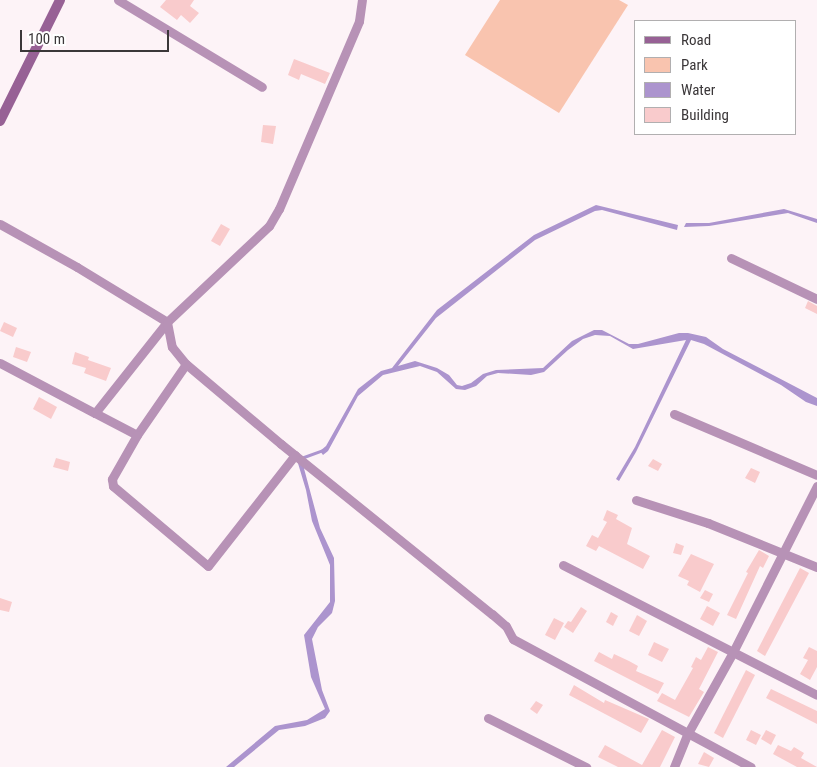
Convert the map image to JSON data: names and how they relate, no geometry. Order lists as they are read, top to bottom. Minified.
{"legend":["Road","Park","Water","Building"],"scale_bar":"100 m"}
